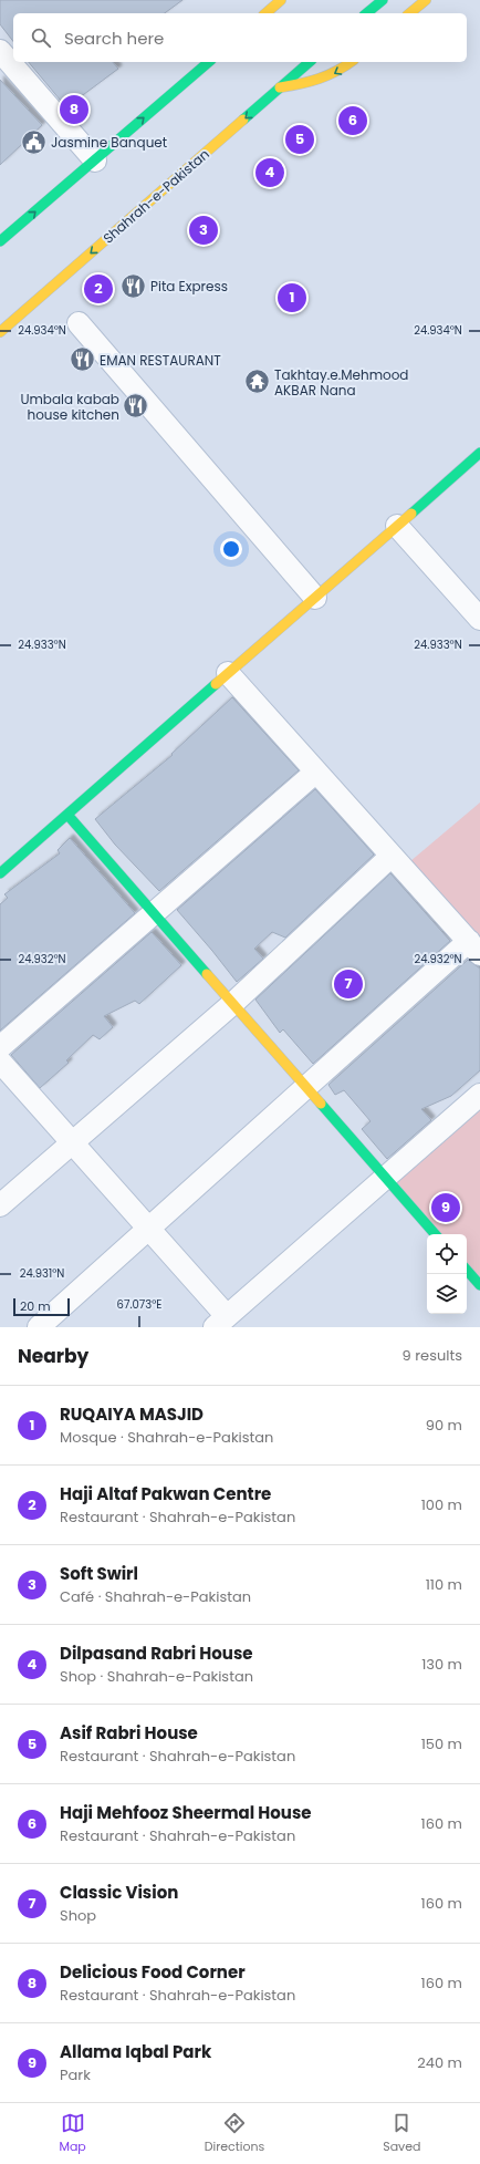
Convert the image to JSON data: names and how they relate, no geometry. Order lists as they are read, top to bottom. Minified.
{"streets":{"main road":["Shahrah-e-Pakistan"]},"places":{"public building":["Jasmine Banquet"],"restaurant":["Pita Express","EMAN RESTAURANT","Umbala kabab house kitchen"],"temple":["Takhtay.e.Mehmood AKBAR Nana"]},"scale_bar":"20 m","page":{"search":"Search here","pins":["8","6","5","4","3","2","1","7","9"],"scale":"20 m","heading":["Nearby","9 results"],"list":[{"mark":"1","name":"RUQAIYA MASJID","note":"Mosque · Shahrah-e-Pakistan","value":"90 m"},{"mark":"2","name":"Haji Altaf Pakwan Centre","note":"Restaurant · Shahrah-e-Pakistan","value":"100 m"},{"mark":"3","name":"Soft Swirl","note":"Café · Shahrah-e-Pakistan","value":"110 m"},{"mark":"4","name":"Dilpasand Rabri House","note":"Shop · Shahrah-e-Pakistan","value":"130 m"},{"mark":"5","name":"Asif Rabri House","note":"Restaurant · Shahrah-e-Pakistan","value":"150 m"},{"mark":"6","name":"Haji Mehfooz Sheermal House","note":"Restaurant · Shahrah-e-Pakistan","value":"160 m"},{"mark":"7","name":"Classic Vision","note":"Shop","value":"160 m"},{"mark":"8","name":"Delicious Food Corner","note":"Restaurant · Shahrah-e-Pakistan","value":"160 m"},{"mark":"9","name":"Allama Iqbal Park","note":"Park","value":"240 m"}],"nav":["Map","Directions","Saved"]},"coordinates":["24.934°N","24.933°N","24.932°N","24.931°N","67.073°E"]}
